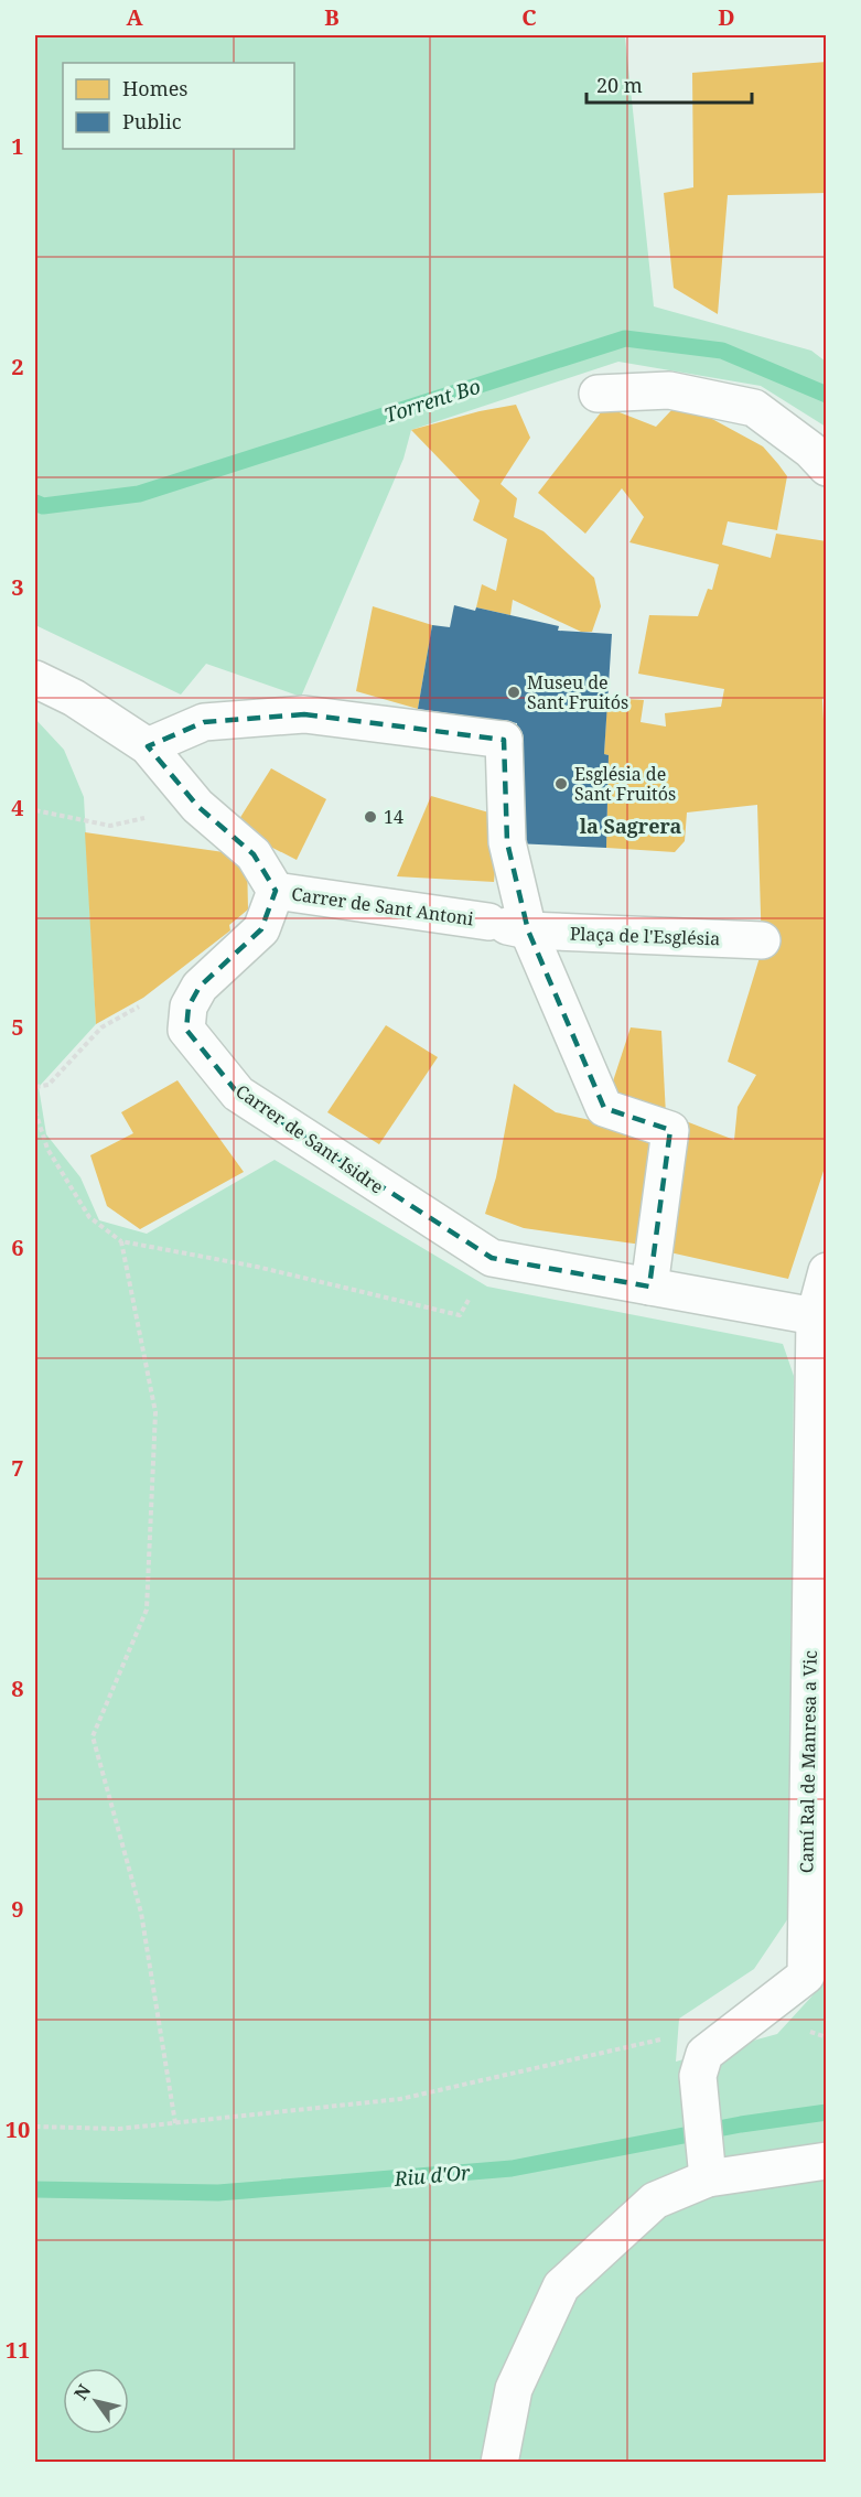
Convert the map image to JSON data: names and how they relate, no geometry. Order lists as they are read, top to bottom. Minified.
{"streets":{"street":["Carrer de Sant Antoni","Plaça de l'Església","Carrer de Sant Isidre","Camí Ral de Manresa a Vic"]},"crossings":[["Carrer de Sant Antoni","Plaça de l'Església"],["Carrer de Sant Isidre","Camí Ral de Manresa a Vic"]],"districts":["la Sagrera"],"water":["Torrent Bo","Riu d'Or"],"places":["Museu de Sant Fruitós","Església de Sant Fruitós","14"],"legend":["Homes","Public"],"scale_bar":"20 m","north":"top left","grid":{"columns":["A","B","C","D"],"rows":["1","2","3","4","5","6","7","8","9","10","11"]}}
